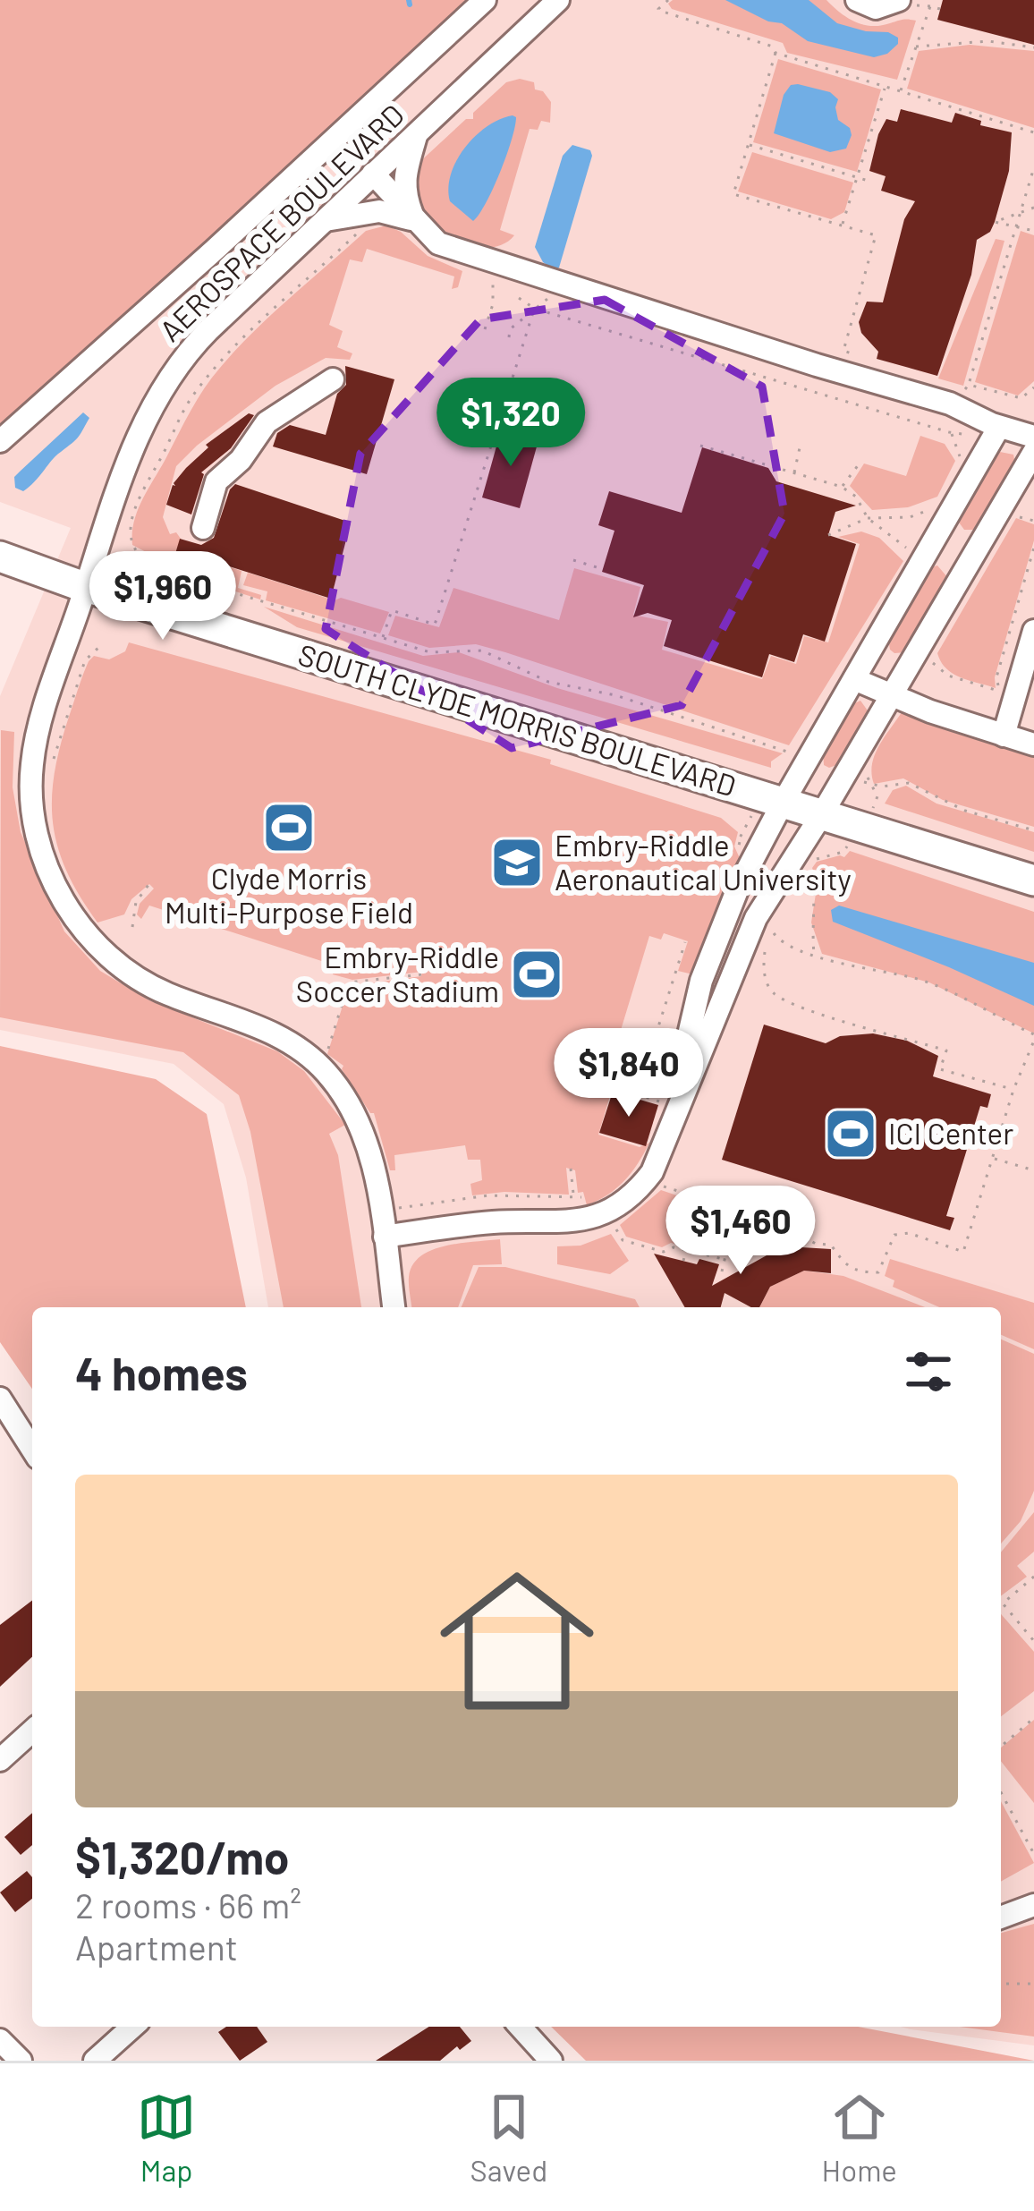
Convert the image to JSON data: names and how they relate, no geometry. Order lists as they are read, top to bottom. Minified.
{"streets":{"main road":["SOUTH CLYDE MORRIS BOULEVARD"],"street":["AEROSPACE BOULEVARD"]},"crossings":[["AEROSPACE BOULEVARD","SOUTH CLYDE MORRIS BOULEVARD"]],"places":{"sports":["Clyde Morris Multi-Purpose Field","Embry-Riddle Soccer Stadium","ICI Center"],"school or university":["Embry-Riddle Aeronautical University"]},"page":{"price":["$1,320","$1,960","$1,840","$1,460"],"heading":"4 homes","list":[{"name":"$1,320/mo","note":"2 rooms · 66 m² · Apartment"}],"tabs":["Map","Saved","Home"]}}
